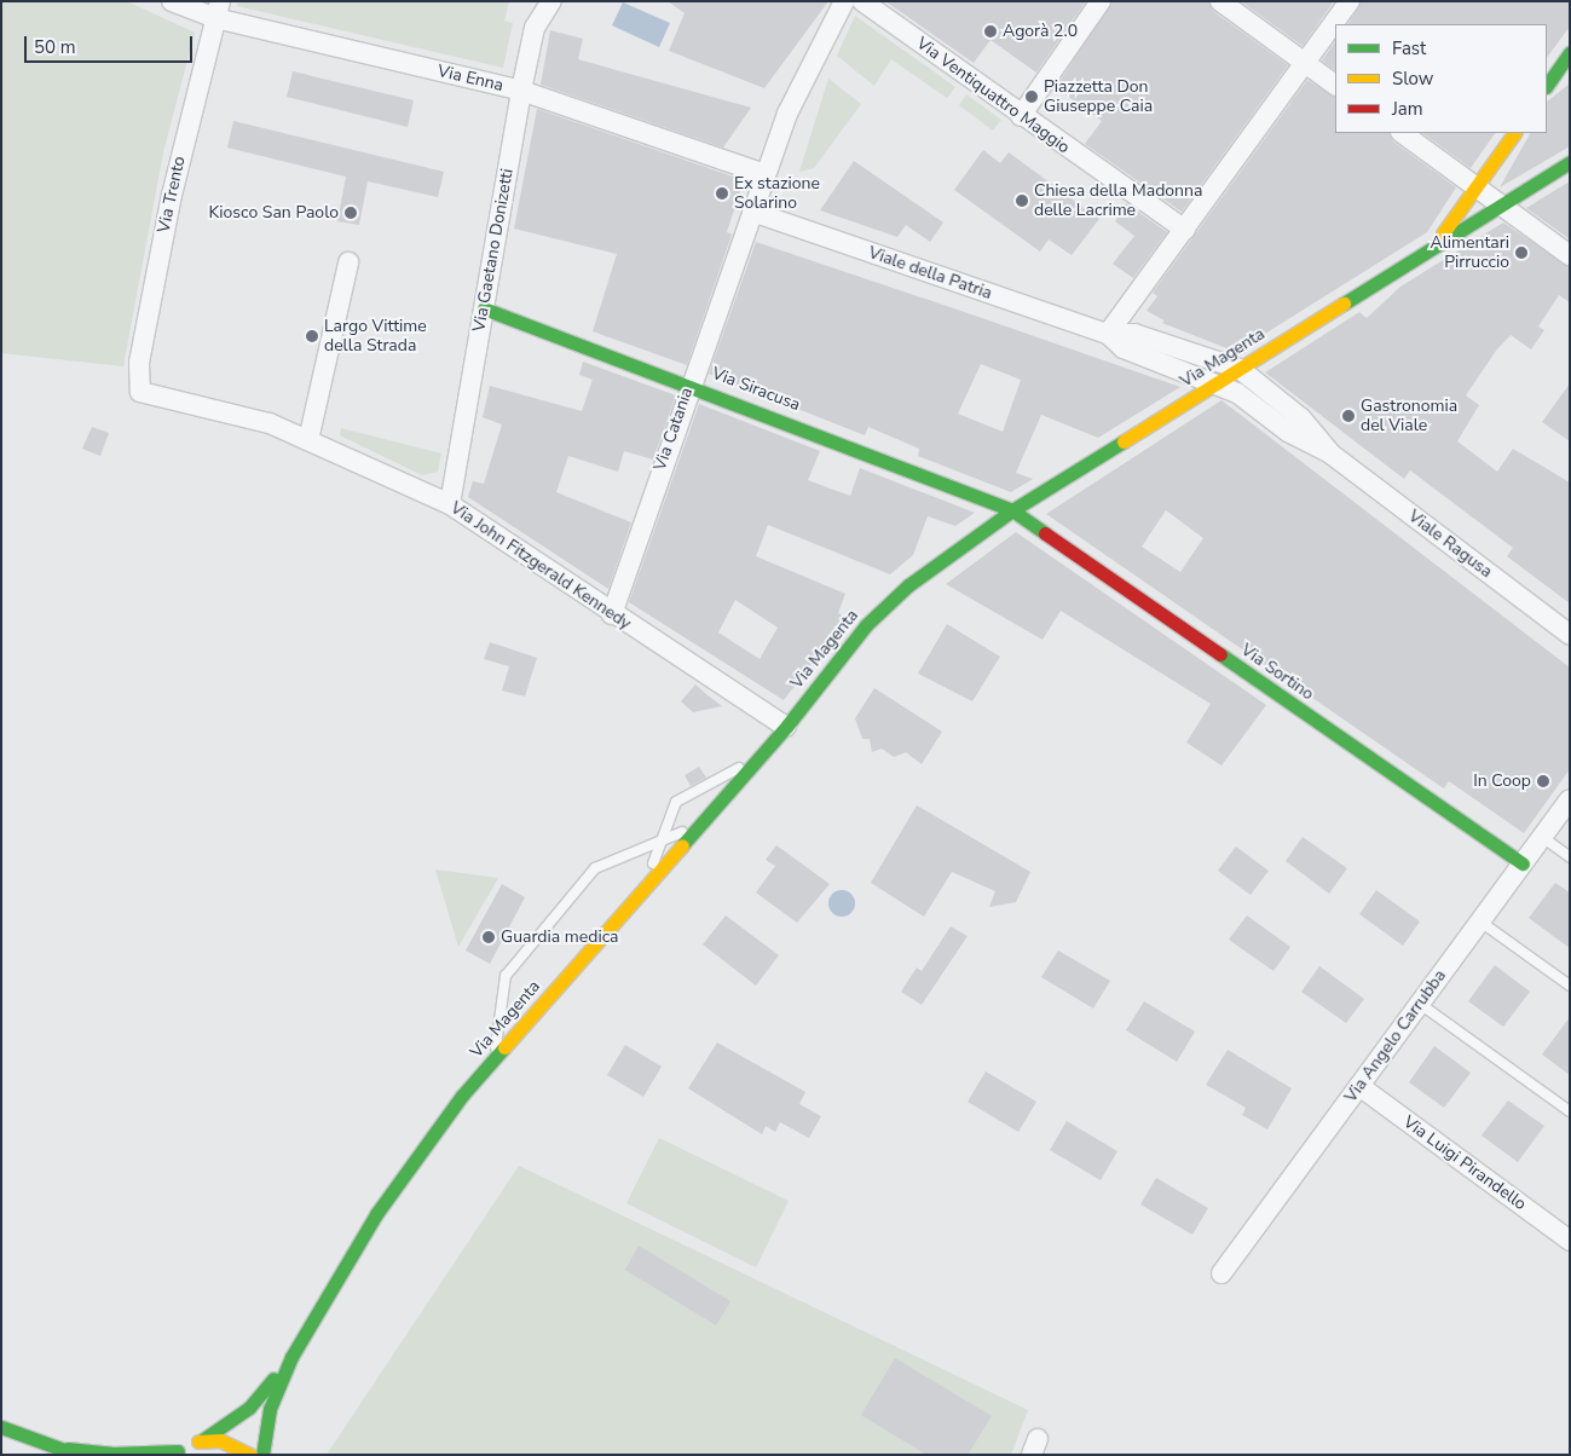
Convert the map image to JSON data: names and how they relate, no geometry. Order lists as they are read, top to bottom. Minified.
{"streets":{"street":["Via Enna","Via Ventiquattro Maggio","Via Trento","Via Gaetano Donizetti","Viale della Patria","Via Magenta","Via Siracusa","Via Catania","Viale Ragusa","Via John Fitzgerald Kennedy","Via Sortino","Via Angelo Carrubba","Via Luigi Pirandello"]},"crossings":[["Via Enna","Via Trento"],["Via Enna","Via Gaetano Donizetti"],["Via Enna","Via Catania"],["Via Trento","Via John Fitzgerald Kennedy"],["Via Gaetano Donizetti","Via Siracusa"],["Via Gaetano Donizetti","Via John Fitzgerald Kennedy"],["Viale della Patria","Via Catania"],["Via Magenta","Via Siracusa"],["Via Magenta","Via John Fitzgerald Kennedy"],["Via Magenta","Via Sortino"],["Via Siracusa","Via Catania"],["Via Siracusa","Via Sortino"],["Via Catania","Via John Fitzgerald Kennedy"],["Via Sortino","Via Angelo Carrubba"],["Via Angelo Carrubba","Via Luigi Pirandello"]],"places":["Agorà 2.0","Piazzetta Don Giuseppe Caia","Ex stazione Solarino","Chiesa della Madonna delle Lacrime","Kiosco San Paolo","Alimentari Pirruccio","Largo Vittime della Strada","Gastronomia del Viale","In Coop","Guardia medica"],"legend":["Fast","Slow","Jam"],"scale_bar":"50 m"}
